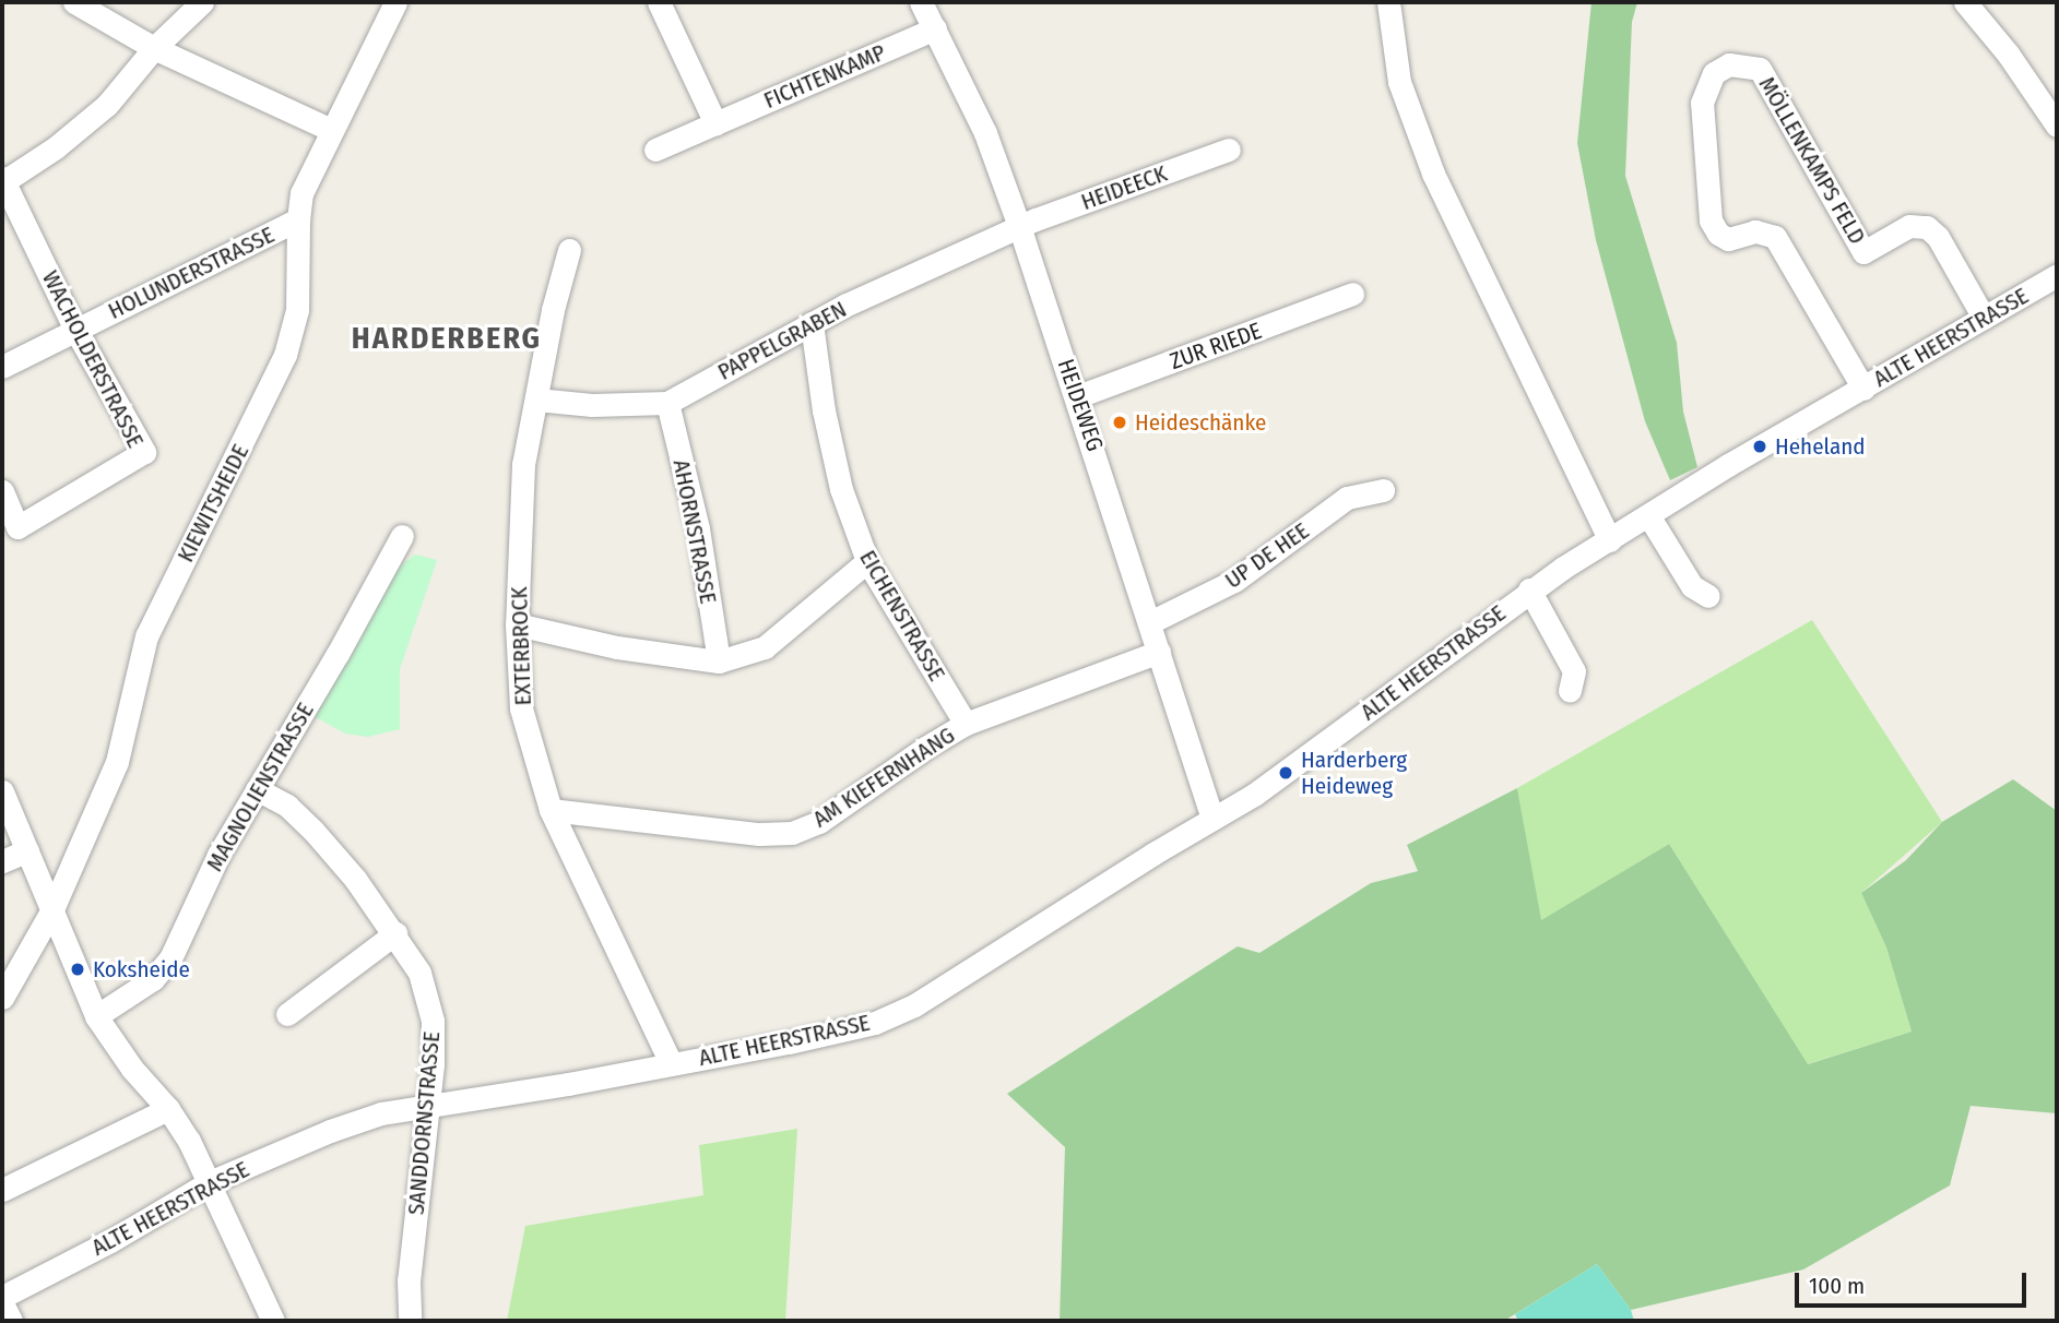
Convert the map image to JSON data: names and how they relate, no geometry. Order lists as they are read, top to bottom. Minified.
{"streets":{"street":["FICHTENKAMP","MÖLLENKAMPS FELD","HEIDEECK","HOLUNDERSTRASSE","ALTE HEERSTRASSE","PAPPELGRABEN","ZUR RIEDE","WACHOLDERSTRASSE","HEIDEWEG","KIEWITSHEIDE","AHORNSTRASSE","UP DE HEE","EICHENSTRASSE","EXTERBROCK","AM KIEFERNHANG","MAGNOLIENSTRASSE","SANDDORNSTRASSE"]},"crossings":[["FICHTENKAMP","HEIDEWEG"],["MÖLLENKAMPS FELD","ALTE HEERSTRASSE"],["HEIDEECK","PAPPELGRABEN"],["HEIDEECK","HEIDEWEG"],["HOLUNDERSTRASSE","WACHOLDERSTRASSE"],["HOLUNDERSTRASSE","KIEWITSHEIDE"],["ALTE HEERSTRASSE","HEIDEWEG"],["ALTE HEERSTRASSE","EXTERBROCK"],["ALTE HEERSTRASSE","SANDDORNSTRASSE"],["PAPPELGRABEN","HEIDEWEG"],["PAPPELGRABEN","AHORNSTRASSE"],["PAPPELGRABEN","EICHENSTRASSE"],["PAPPELGRABEN","EXTERBROCK"],["ZUR RIEDE","HEIDEWEG"],["HEIDEWEG","UP DE HEE"],["HEIDEWEG","AM KIEFERNHANG"],["EICHENSTRASSE","AM KIEFERNHANG"],["EXTERBROCK","AM KIEFERNHANG"],["MAGNOLIENSTRASSE","SANDDORNSTRASSE"]],"districts":["HARDERBERG"],"places":["Heideschänke","Heheland","Harderberg Heideweg","Koksheide"],"scale_bar":"100 m"}
